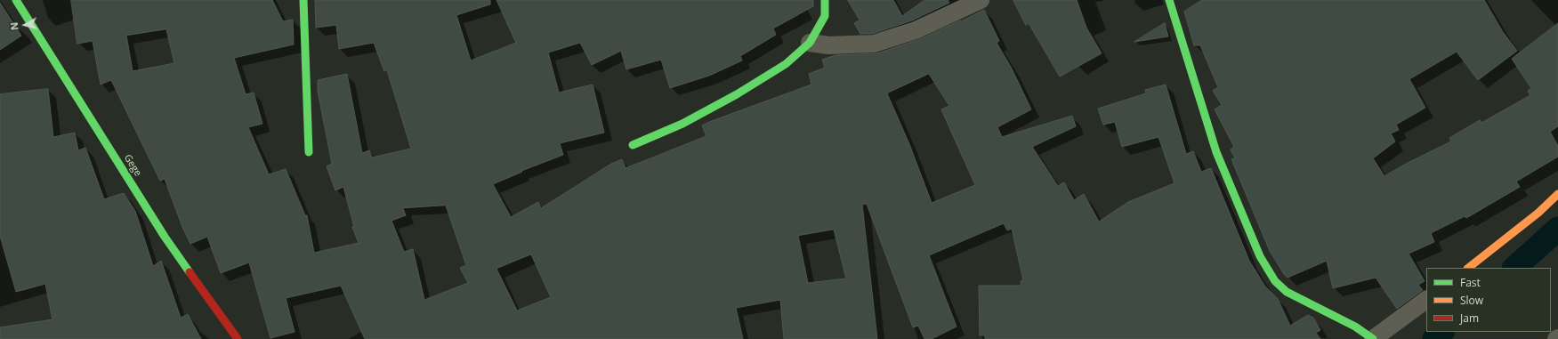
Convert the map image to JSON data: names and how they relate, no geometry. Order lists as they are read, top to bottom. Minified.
{"streets":{"street":["Gege"]},"legend":["Fast","Slow","Jam"],"north":"left"}
